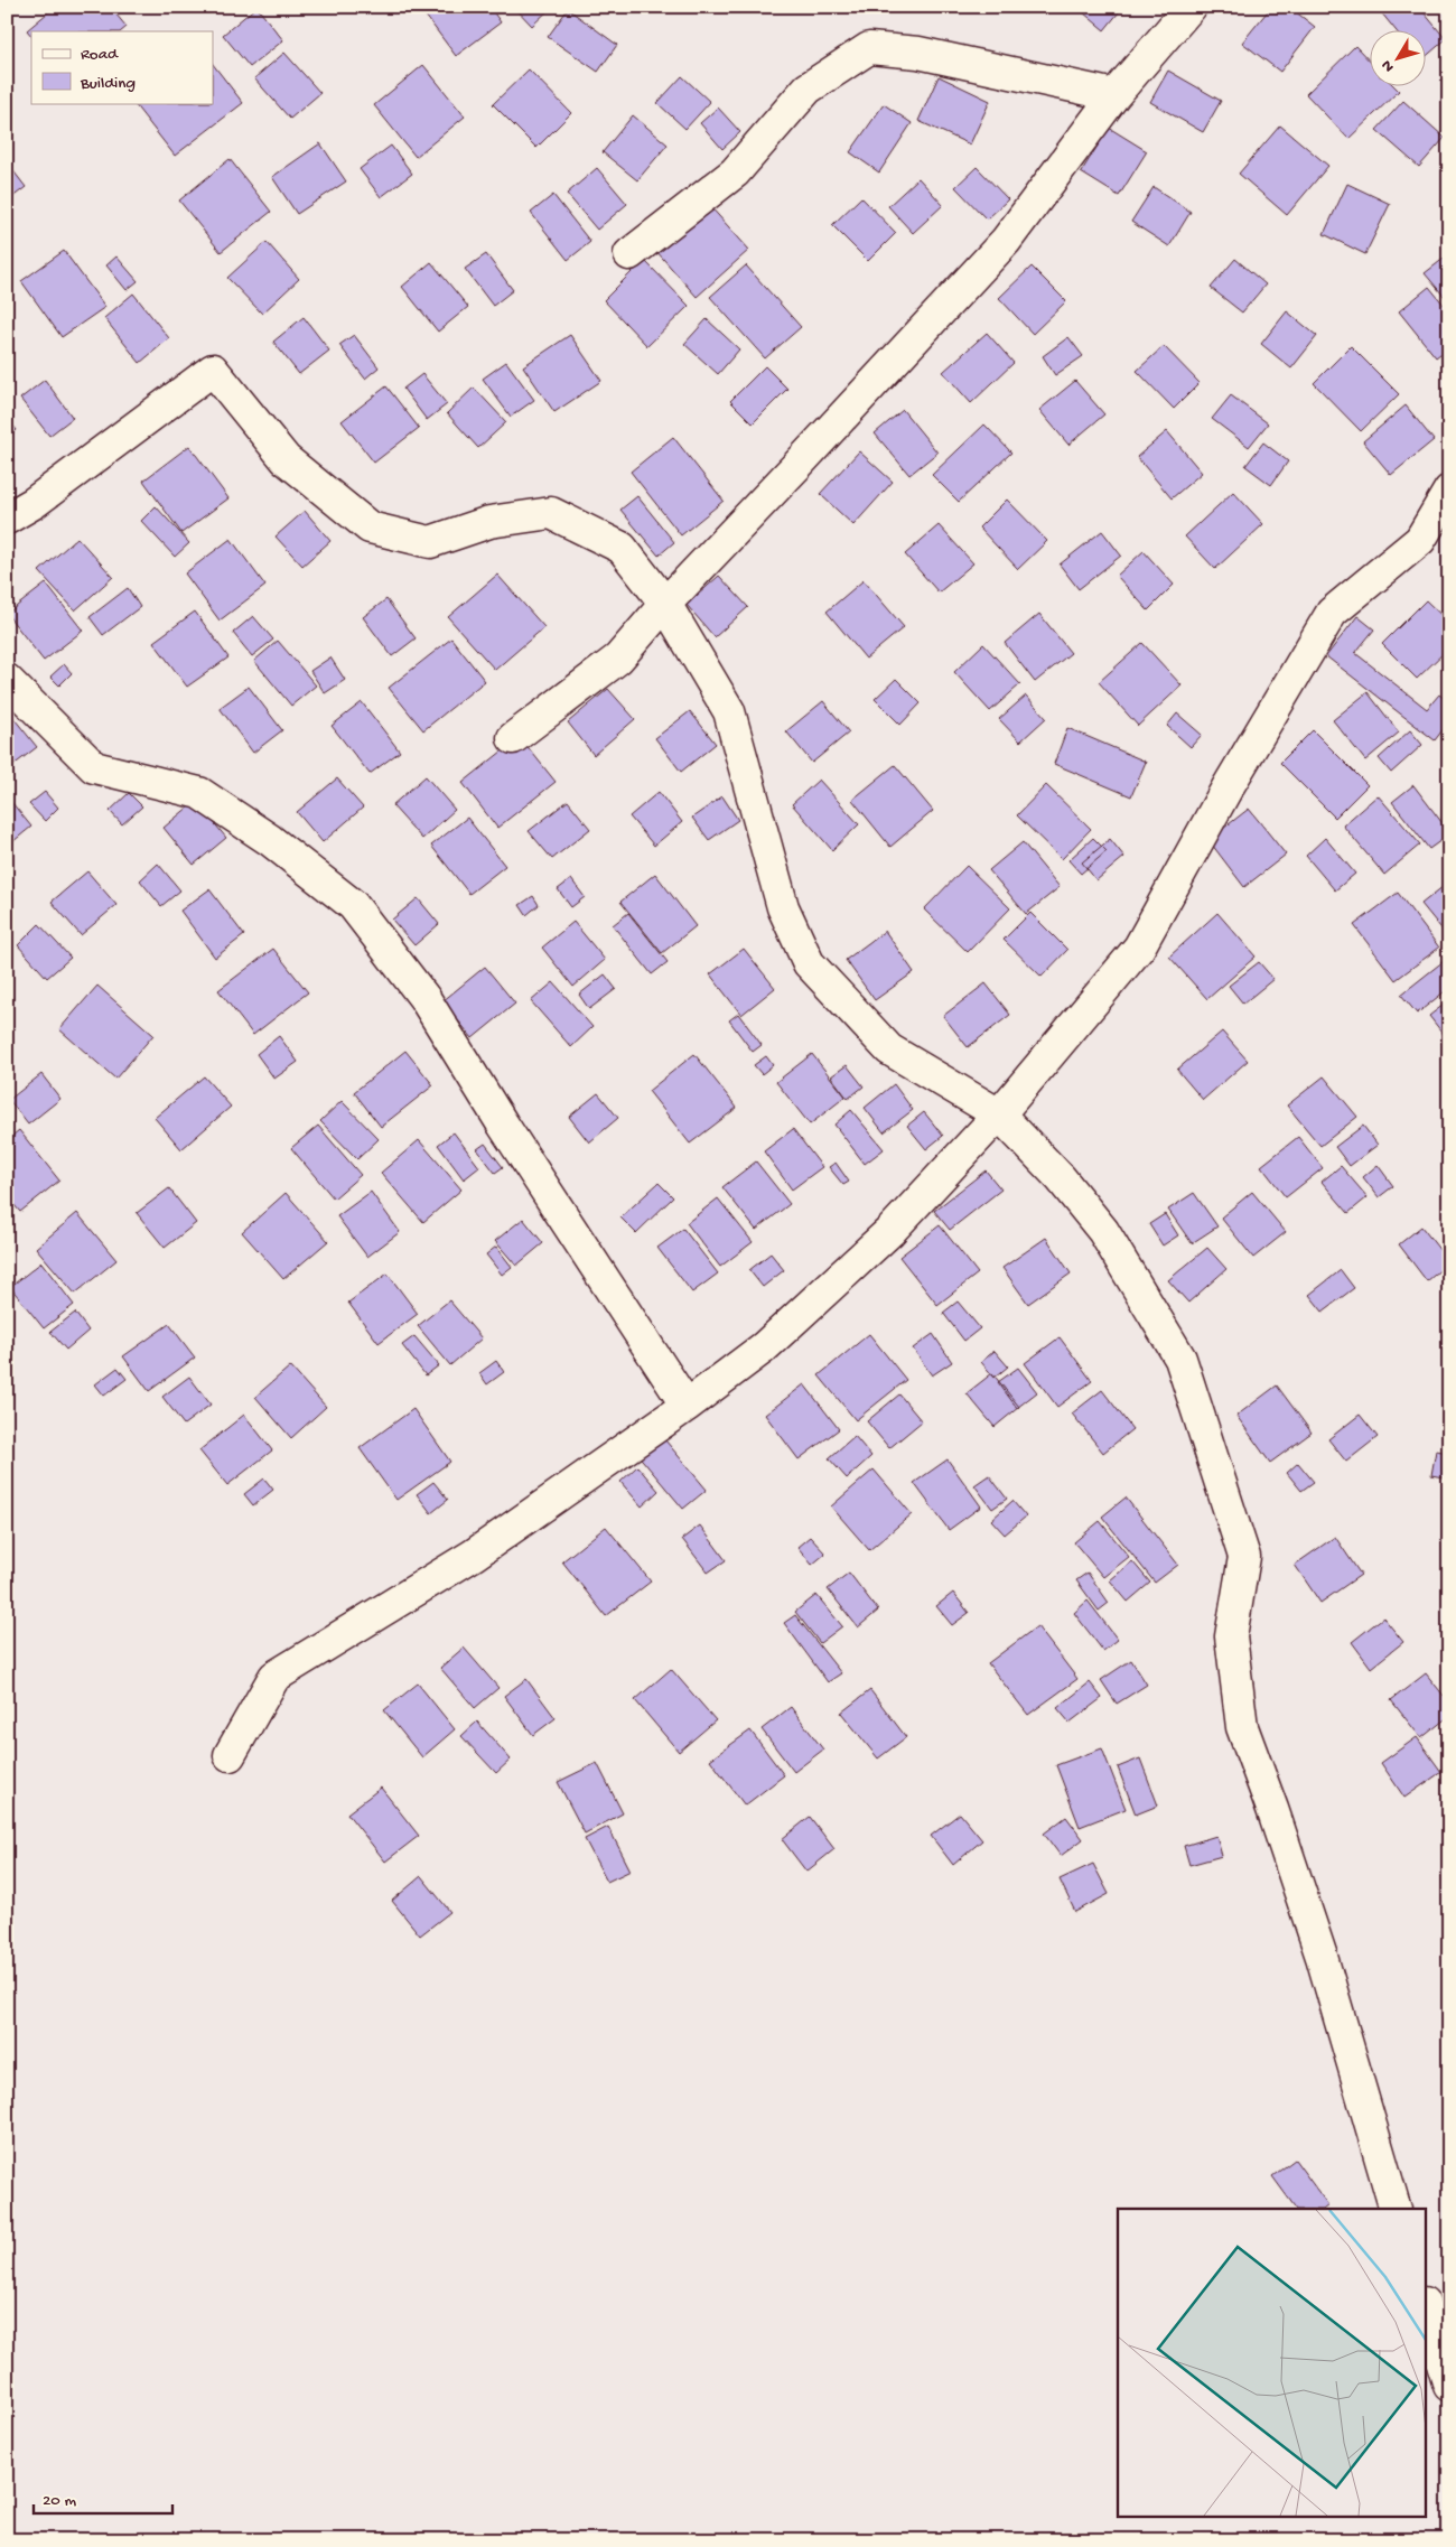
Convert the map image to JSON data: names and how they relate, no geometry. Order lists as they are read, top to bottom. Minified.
{"legend":["Road","Building"],"scale_bar":"20 m","north":"bottom left"}
